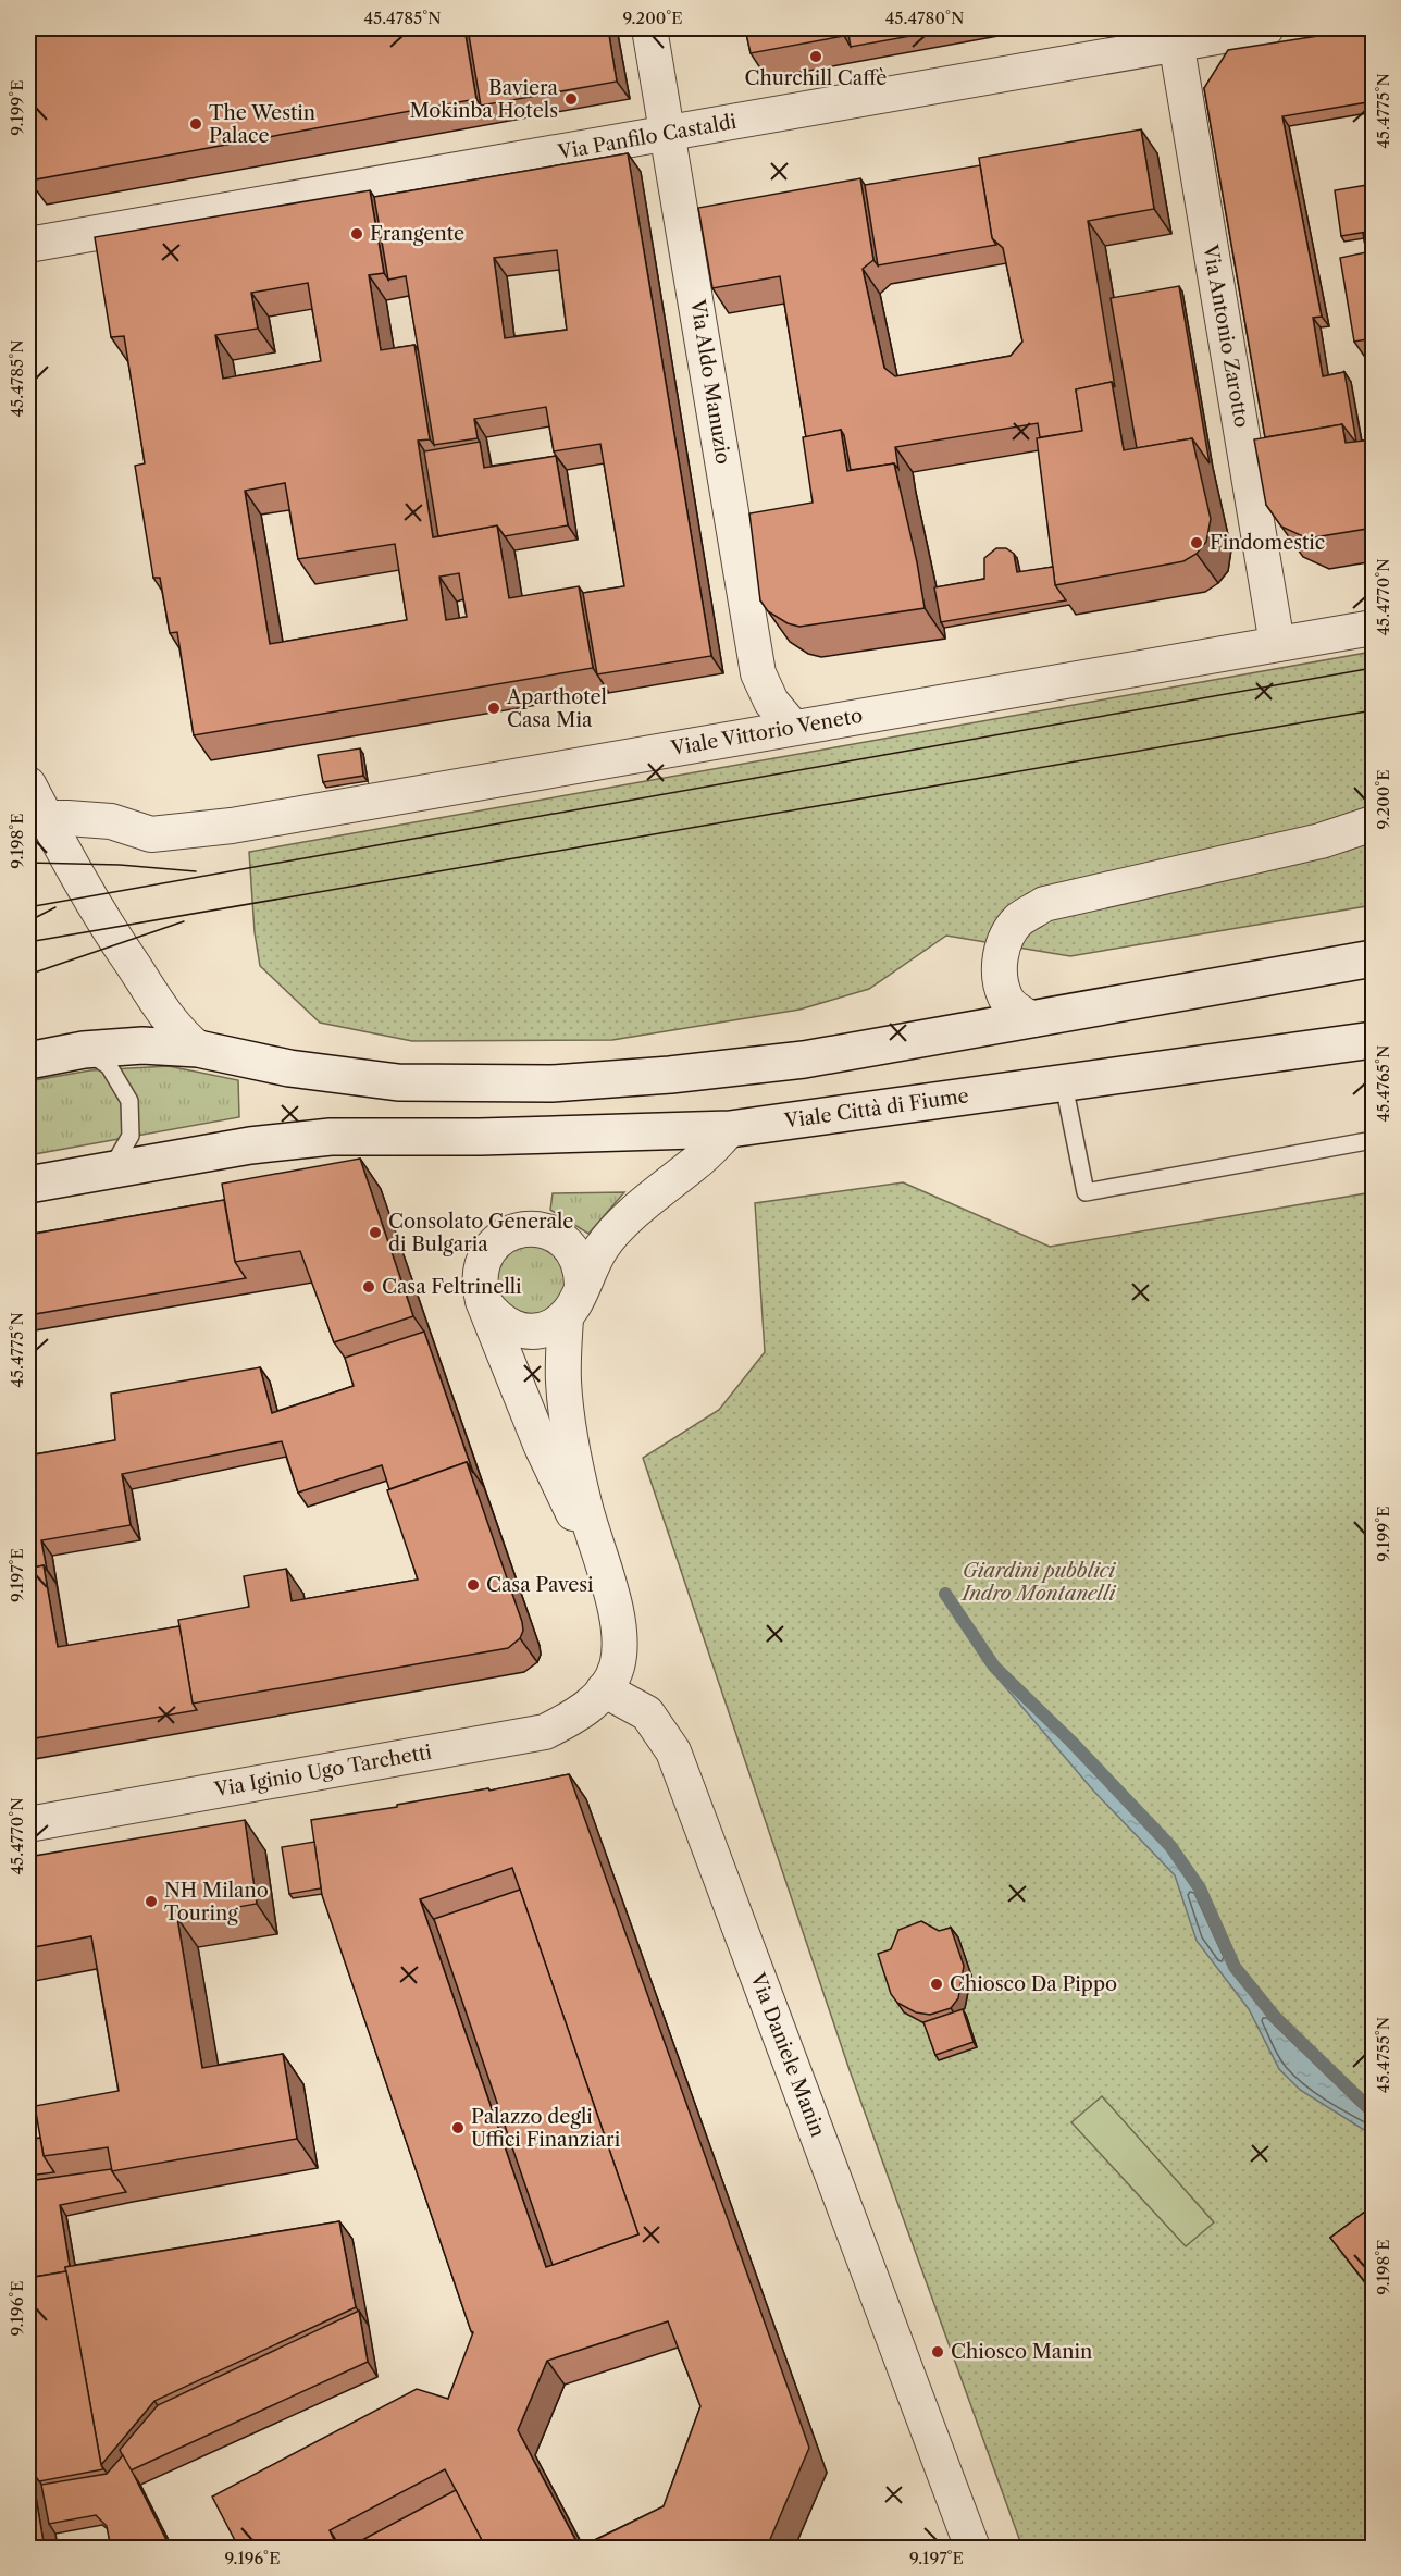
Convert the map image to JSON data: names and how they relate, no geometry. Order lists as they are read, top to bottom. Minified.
{"streets":{"main road":["Viale Città di Fiume"],"street":["Via Panfilo Castaldi","Via Antonio Zarotto","Via Aldo Manuzio","Viale Vittorio Veneto","Via Iginio Ugo Tarchetti","Via Daniele Manin"]},"crossings":[["Via Panfilo Castaldi","Via Antonio Zarotto"],["Via Panfilo Castaldi","Via Aldo Manuzio"],["Via Antonio Zarotto","Viale Vittorio Veneto"],["Via Aldo Manuzio","Viale Vittorio Veneto"],["Via Iginio Ugo Tarchetti","Via Daniele Manin"]],"parks":["Giardini pubblici Indro Montanelli"],"places":["Churchill Caffè","Baviera Mokinba Hotels","The Westin Palace","Frangente","Findomestic","Aparthotel Casa Mia","Consolato Generale di Bulgaria","Casa Feltrinelli","Casa Pavesi","NH Milano Touring","Chiosco Da Pippo","Palazzo degli Uffici Finanziari","Chiosco Manin"],"coordinates":["45.4785°N","9.200°E","45.4780°N","9.199°E","45.4775°N","45.4770°N","9.198°E","45.4765°N","9.197°E","45.4755°N","9.196°E"]}
